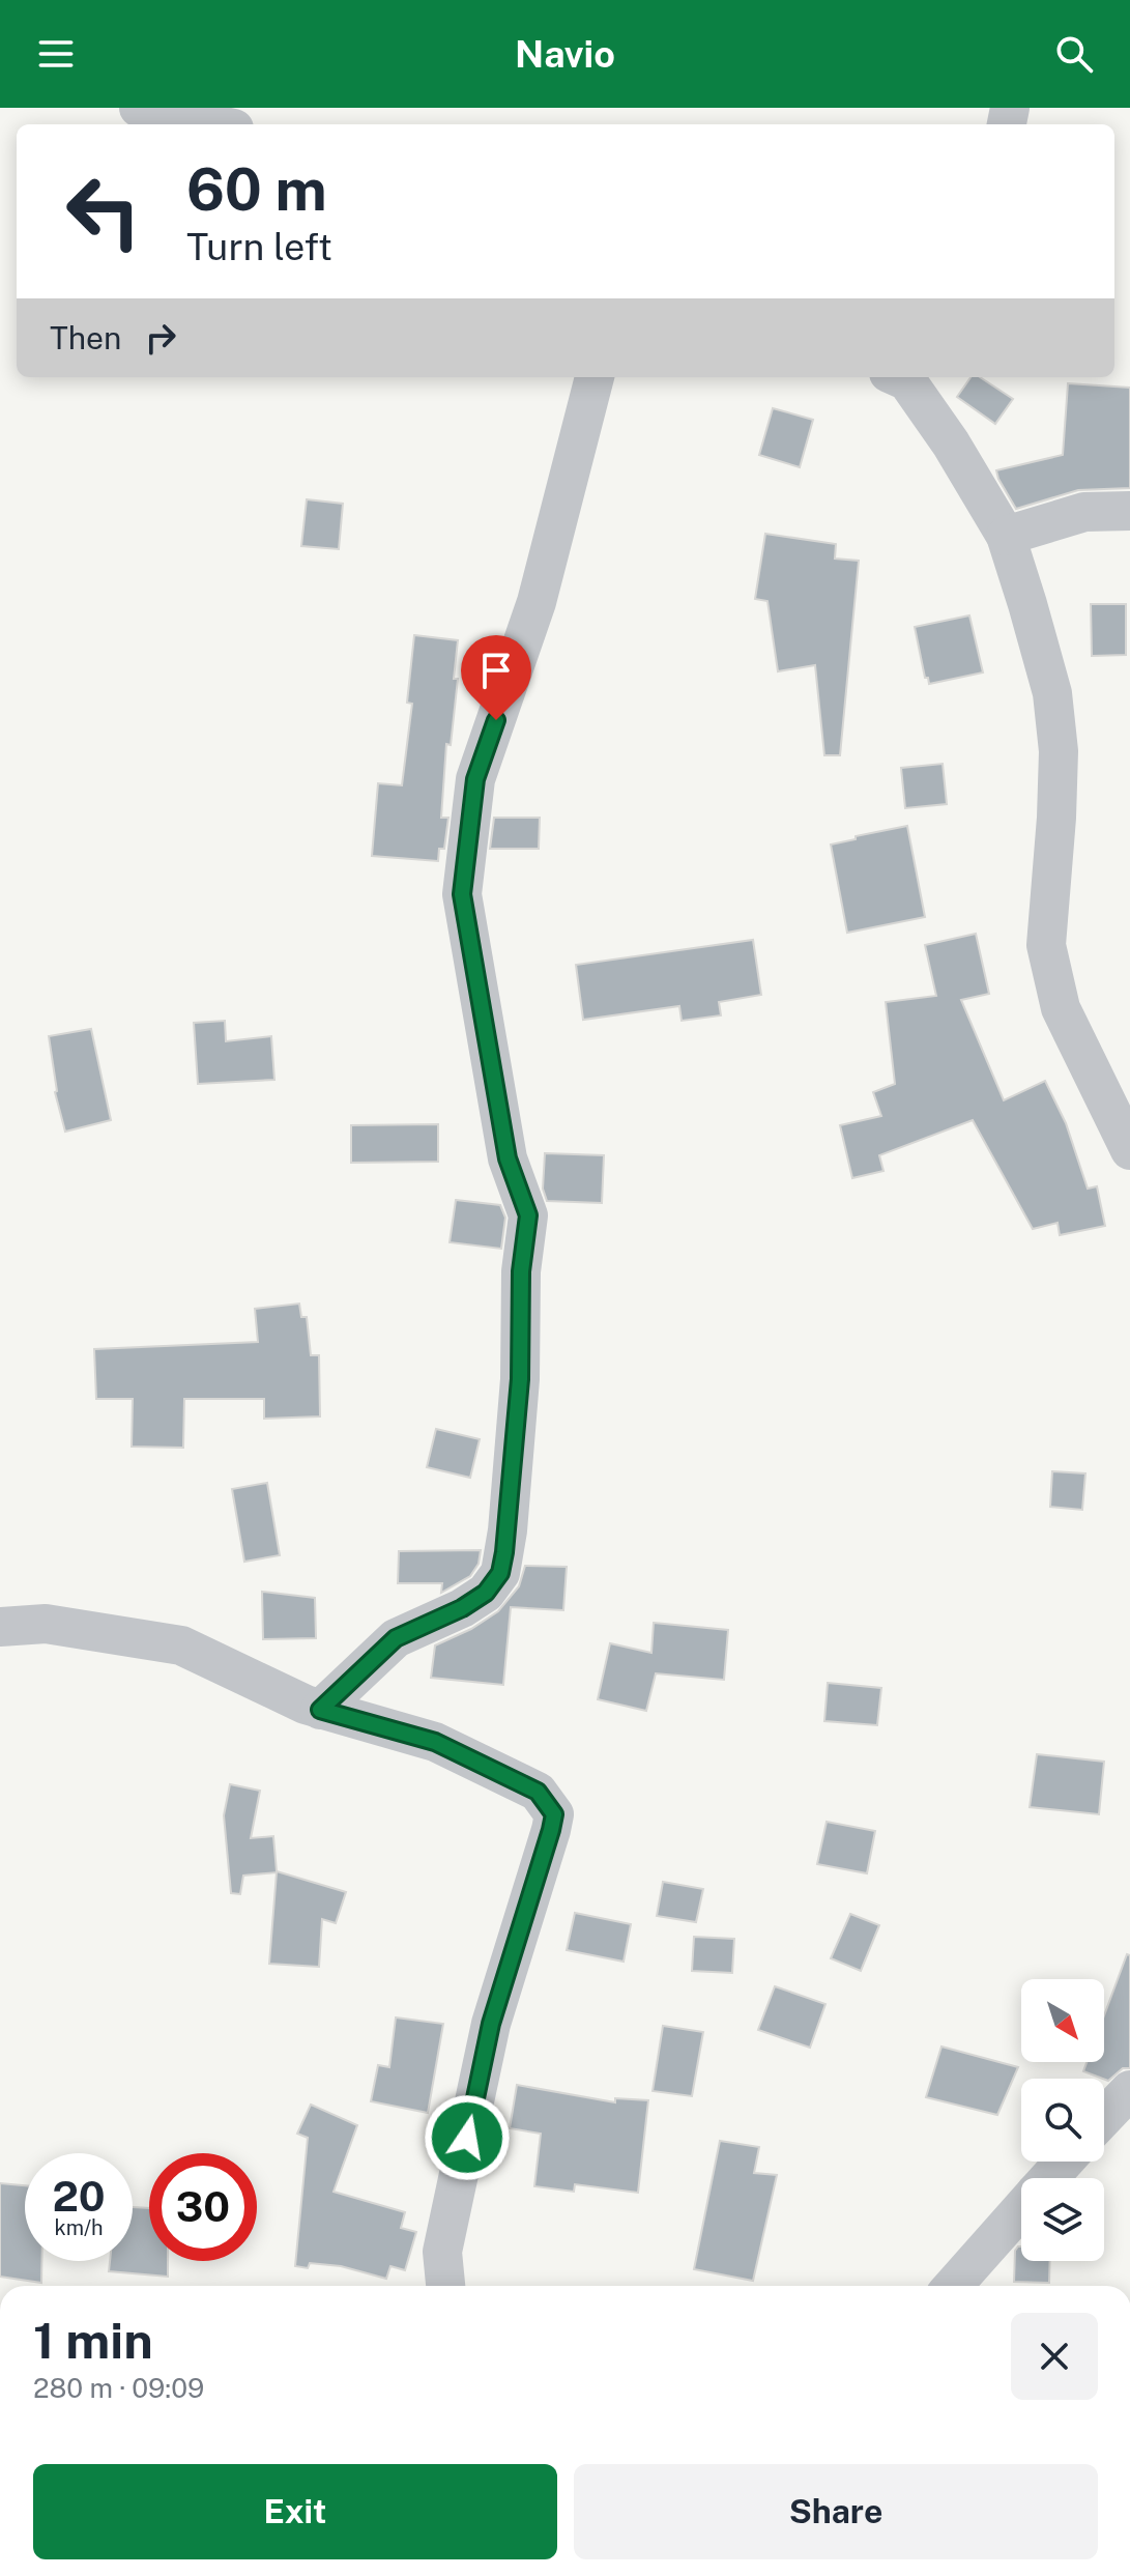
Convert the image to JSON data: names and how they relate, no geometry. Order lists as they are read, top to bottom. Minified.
{"north":"bottom right","page":{"header":"Navio","turn":["60 m","Turn left"],"then":"Then","speed":"20 km/h","limit":"30","heading":["1 min","280 m · 09:09"],"buttons":["Exit","Share"]}}
